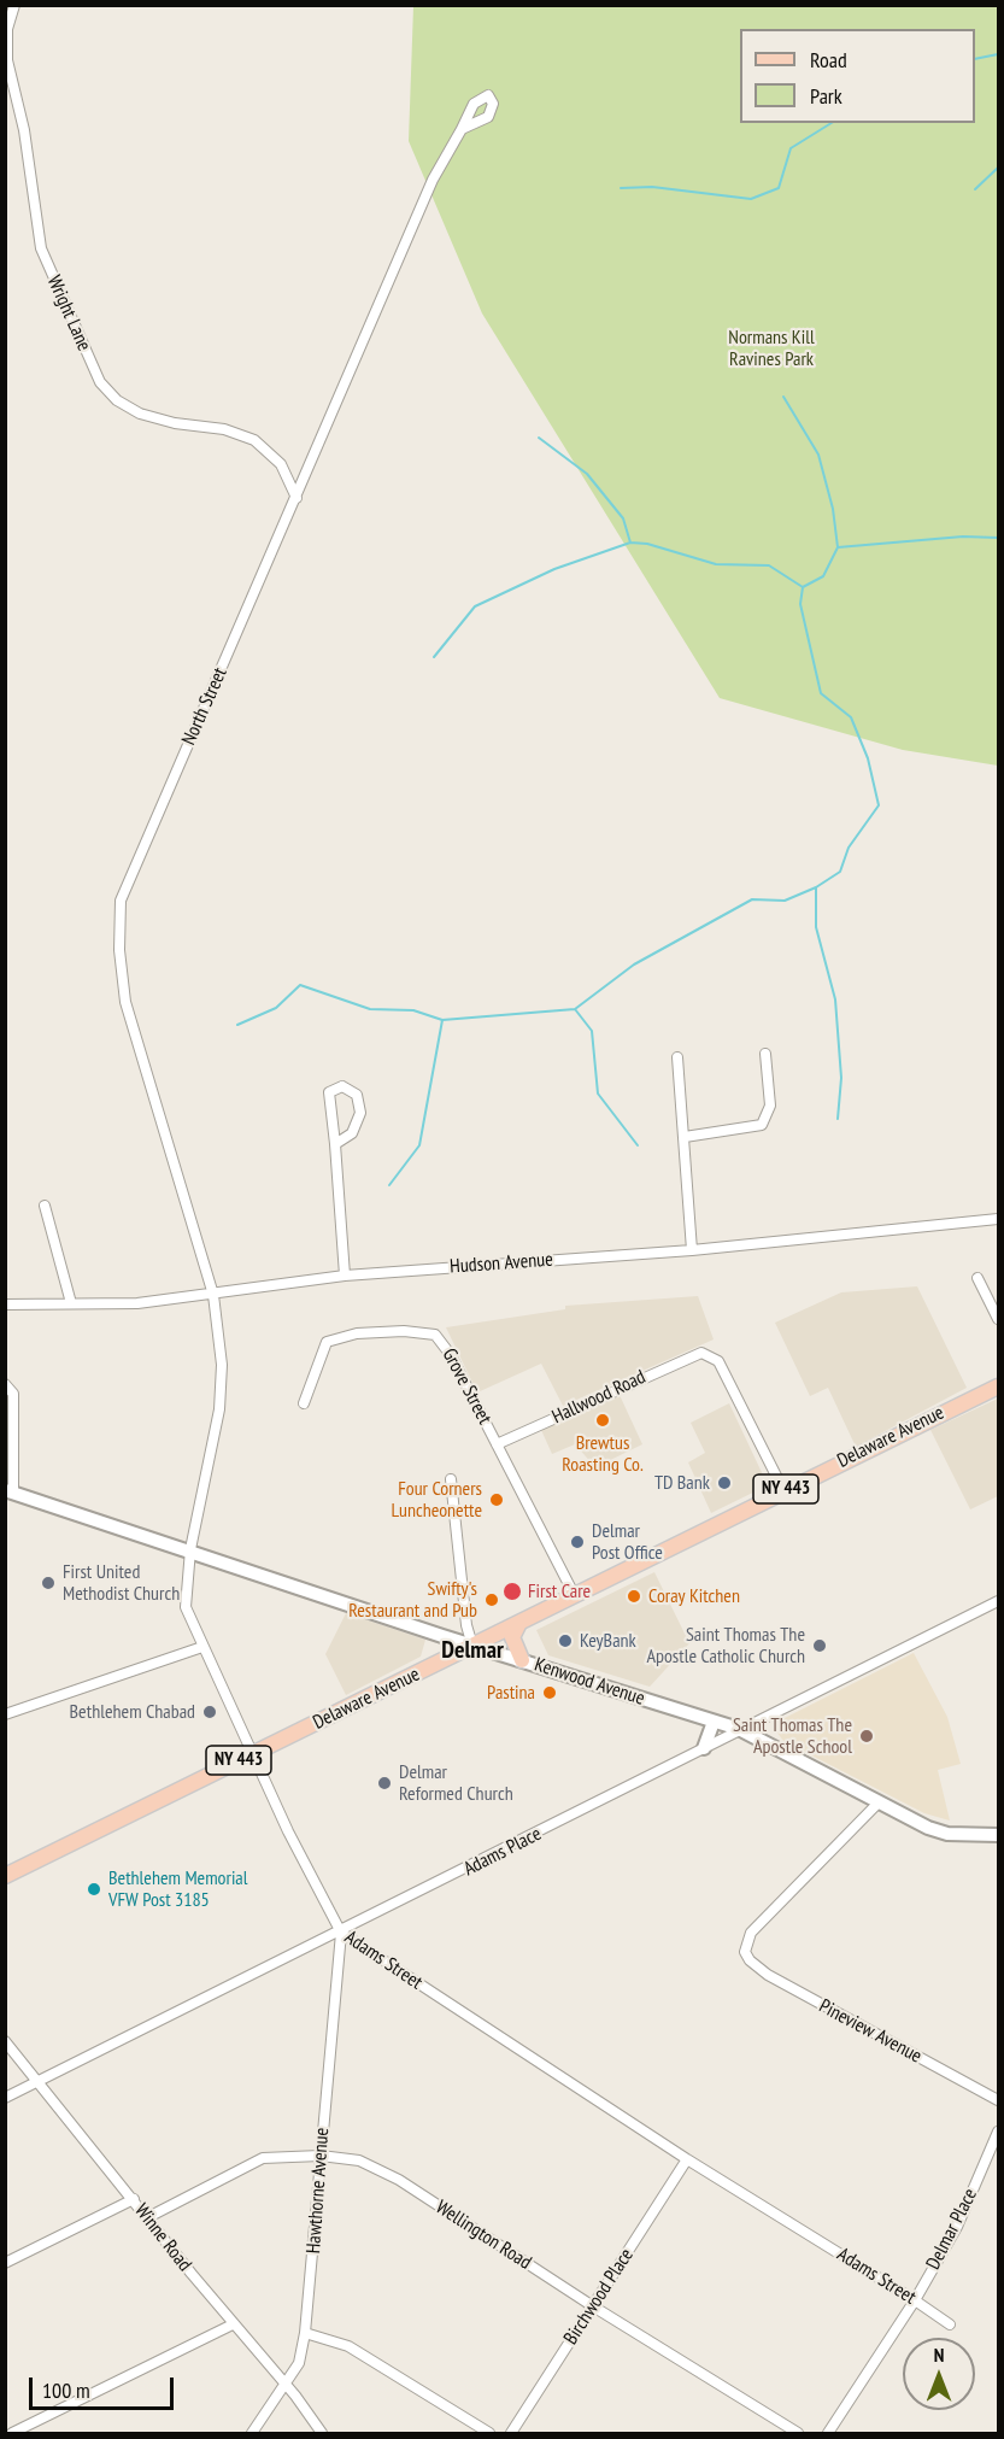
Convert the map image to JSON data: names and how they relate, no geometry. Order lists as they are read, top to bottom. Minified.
{"streets":{"main road":["Delaware Avenue","NY 443"],"street":["Wright Lane","North Street","Hudson Avenue","Grove Street","Hallwood Road","Kenwood Avenue","Adams Place","Adams Street","Pineview Avenue","Hawthorne Avenue","Delmar Place","Wellington Road","Winne Road","Birchwood Place"]},"crossings":[["Wright Lane","North Street"],["North Street","Hudson Avenue"],["North Street","Adams Street"],["Grove Street","Hallwood Road"],["Grove Street","Delaware Avenue"],["Hallwood Road","Delaware Avenue"],["Delaware Avenue","Kenwood Avenue"],["Delaware Avenue","Adams Street"],["Kenwood Avenue","Adams Place"],["Kenwood Avenue","Adams Street"],["Kenwood Avenue","Pineview Avenue"],["Adams Place","Adams Street"],["Adams Place","Hawthorne Avenue"],["Adams Place","Winne Road"],["Adams Street","Hawthorne Avenue"],["Adams Street","Delmar Place"],["Adams Street","Birchwood Place"],["Hawthorne Avenue","Wellington Road"],["Hawthorne Avenue","Winne Road"],["Wellington Road","Winne Road"],["Wellington Road","Birchwood Place"]],"districts":["Delmar"],"parks":["Normans Kill Ravines Park"],"places":["Brewtus Roasting Co.","TD Bank","Four Corners Luncheonette","Delmar Post Office","First United Methodist Church","First Care","Coray Kitchen","Swifty's Restaurant and Pub","KeyBank","Saint Thomas The Apostle Catholic Church","Pastina","Bethlehem Chabad","Saint Thomas The Apostle School","Delmar Reformed Church","Bethlehem Memorial VFW Post 3185"],"legend":["Road","Park"],"scale_bar":"100 m","north":"top"}
